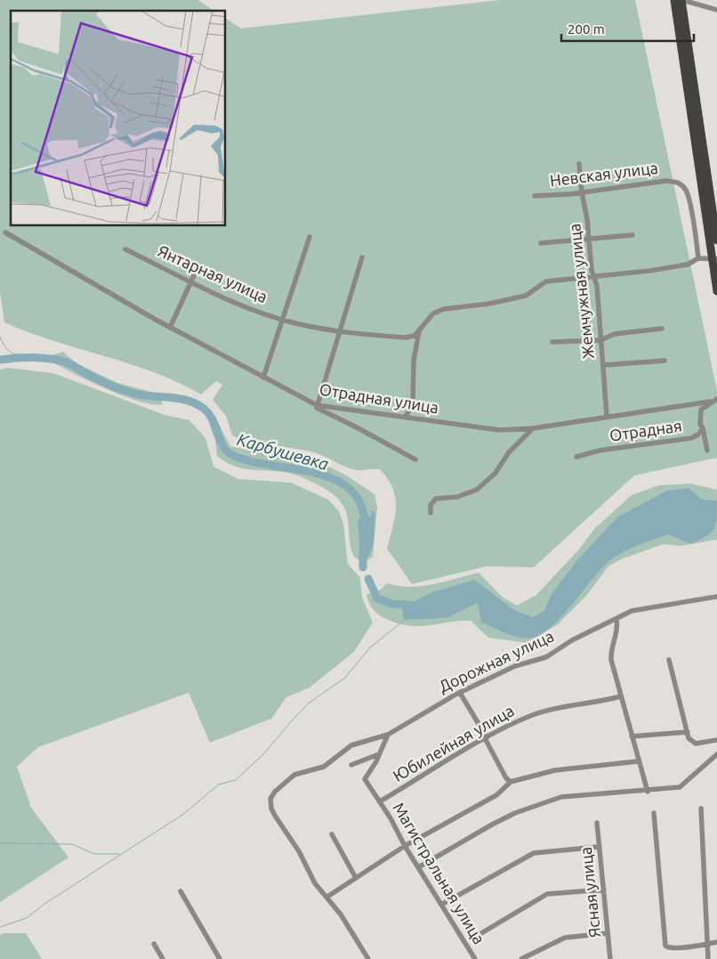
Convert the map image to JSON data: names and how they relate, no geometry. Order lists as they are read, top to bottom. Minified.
{"streets":{"street":["Невская улица","Янтарная улица","Жемчужная улица","Отрадная улица","Отрадная","Дорожная улица","Юбилейная улица","Магистральная улица","Ясная улица"]},"crossings":[["Невская улица","Жемчужная улица"],["Жемчужная улица","Отрадная улица"],["Отрадная улица","Отрадная"],["Юбилейная улица","Магистральная улица"]],"water":["Карбушевка"],"scale_bar":"200 m"}
